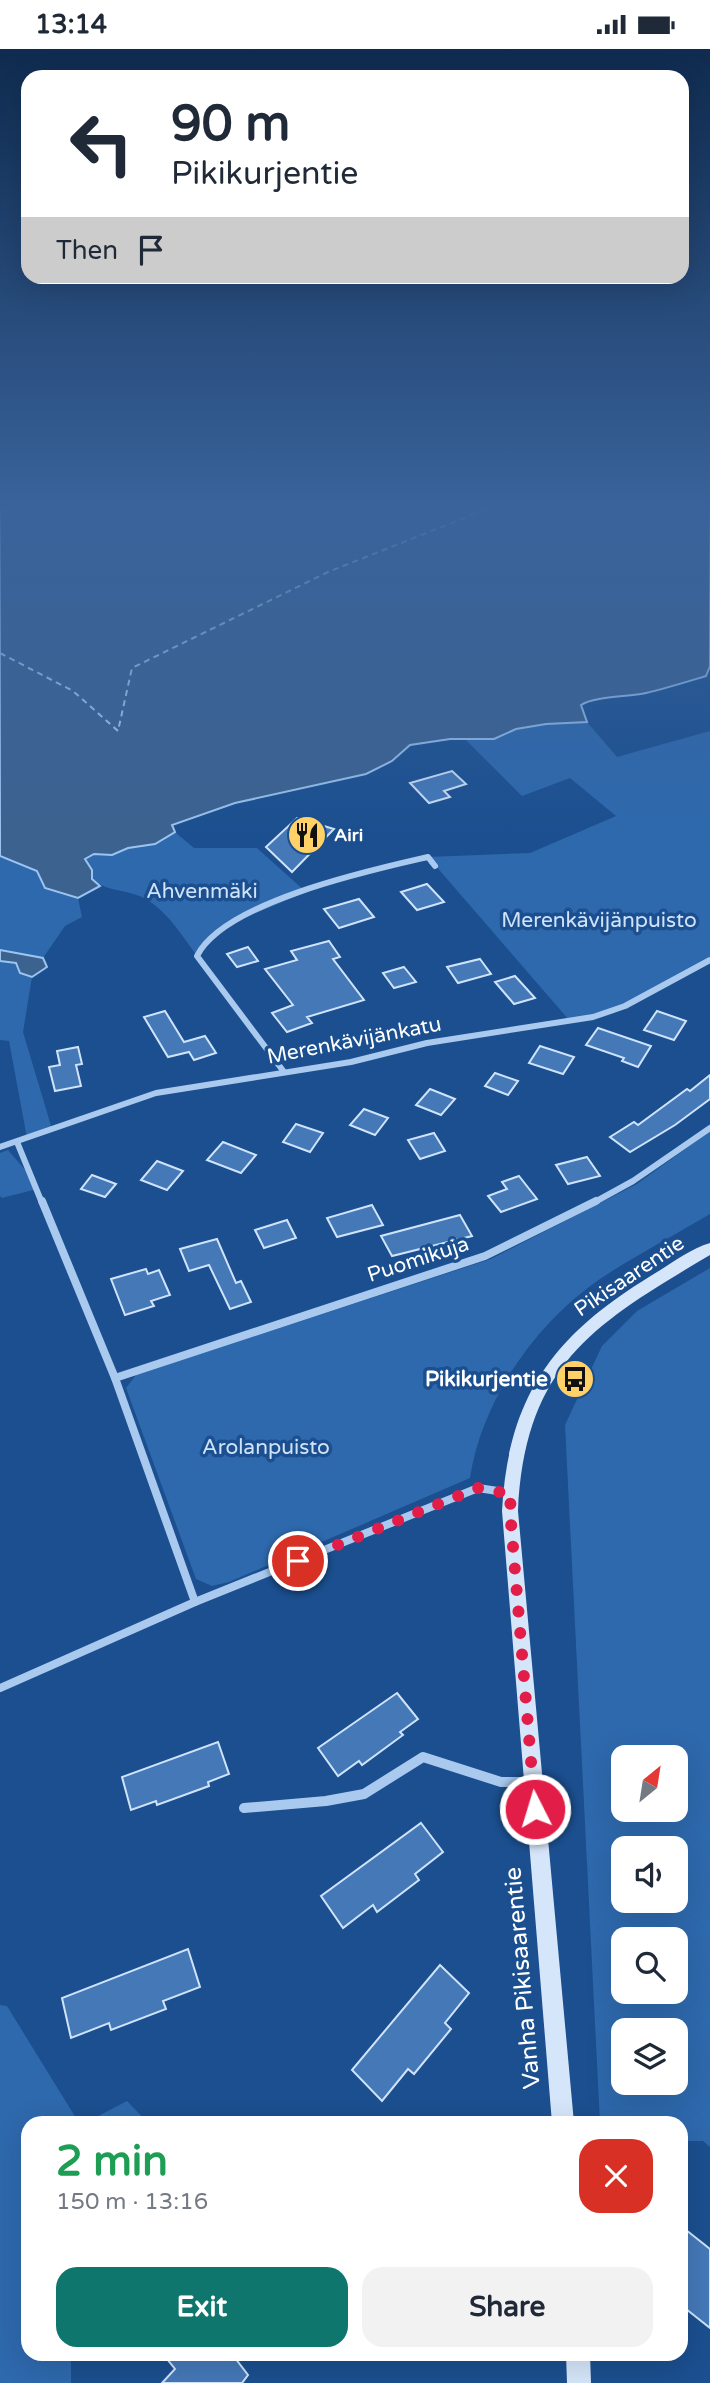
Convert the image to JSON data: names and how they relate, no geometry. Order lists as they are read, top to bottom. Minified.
{"streets":{"street":["Merenkävijänkatu","Puomikuja","Pikisaarentie","Vanha Pikisaarentie"]},"crossings":[["Pikisaarentie","Vanha Pikisaarentie"]],"parks":["Ahvenmäki","Merenkävijänpuisto","Arolanpuisto"],"places":{"restaurant":["Airi"],"bus stop":["Pikikurjentie"]},"north":"top right","page":{"status":"13:14","turn":["90 m","Pikikurjentie"],"then":"Then","heading":["2 min","150 m · 13:16"],"buttons":["Exit","Share"]}}
